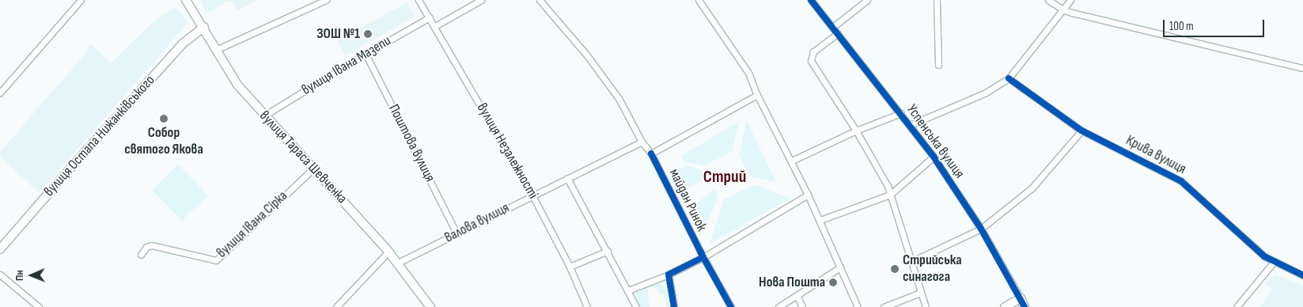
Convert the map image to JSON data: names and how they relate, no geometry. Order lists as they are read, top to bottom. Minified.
{"streets":{"main road":["вулиця Остапа Нижанківського","Успенська вулиця","вулиця Тараса Шевченка"],"street":["вулиця Івана Мазепи","Поштова вулиця","вулиця Незалежності","Крива вулиця","майдан Ринок","Валова вулиця","вулиця Івана Сірка"]},"crossings":[["вулиця Івана Мазепи","Поштова вулиця"],["вулиця Івана Мазепи","вулиця Незалежності"],["вулиця Івана Мазепи","вулиця Тараса Шевченка"],["вулиця Остапа Нижанківського","вулиця Тараса Шевченка"],["Поштова вулиця","Валова вулиця"],["вулиця Незалежності","Валова вулиця"],["вулиця Тараса Шевченка","Валова вулиця"],["вулиця Тараса Шевченка","вулиця Івана Сірка"],["майдан Ринок","Валова вулиця"]],"districts":["Стрий"],"places":["ЗОШ №1","Собор святого Якова","Стрийська синагога","Нова Пошта"],"scale_bar":"100 m","north":"left"}
